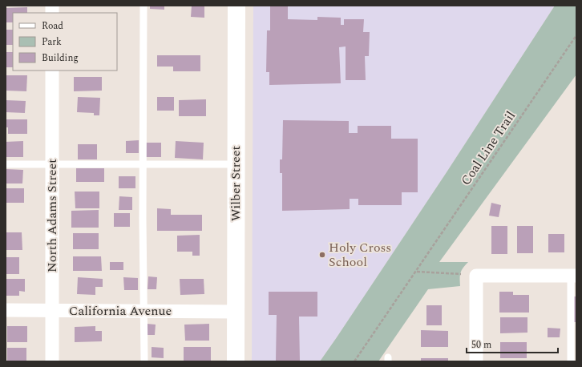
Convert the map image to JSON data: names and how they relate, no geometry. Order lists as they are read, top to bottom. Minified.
{"streets":{"street":["Wilber Street","North Adams Street","California Avenue"],"path":["Coal Line Trail"]},"crossings":[["Wilber Street","California Avenue"],["North Adams Street","California Avenue"]],"places":["Holy Cross School"],"legend":["Road","Park","Building"],"scale_bar":"50 m"}
